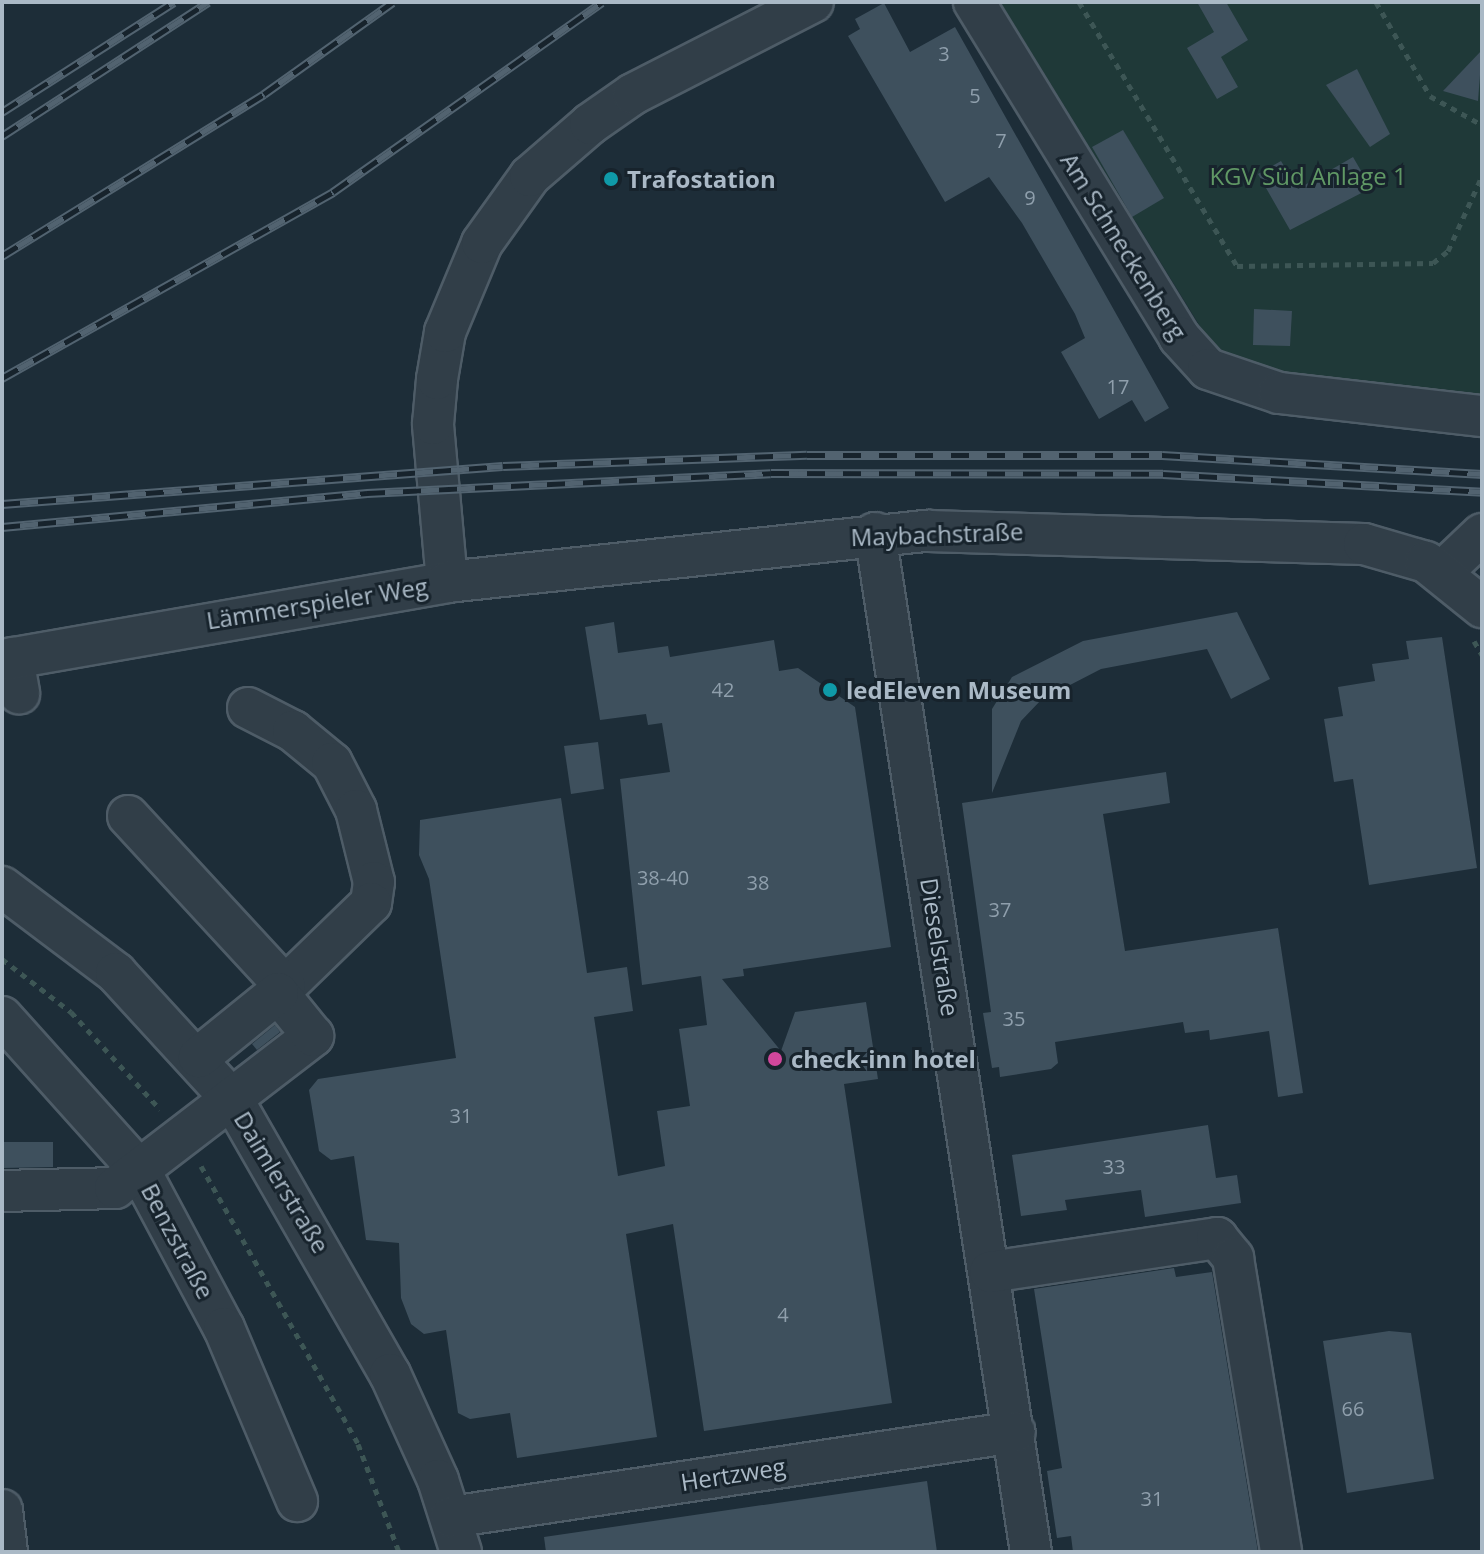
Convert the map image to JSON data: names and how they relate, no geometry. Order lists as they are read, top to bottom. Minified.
{"streets":{"street":["Am Schneckenberg","Maybachstraße","Lämmerspieler Weg","Dieselstraße","Daimlerstraße","Benzstraße","Hertzweg"]},"crossings":[["Maybachstraße","Lämmerspieler Weg"],["Maybachstraße","Dieselstraße"],["Dieselstraße","Hertzweg"],["Daimlerstraße","Hertzweg"]],"parks":["KGV Süd Anlage 1"],"places":["Trafostation","ledEleven Museum","check-inn hotel"],"house_numbers":["3","5","7","9","17","42","38-40","38","37","35","31","33","4","66","31"]}
